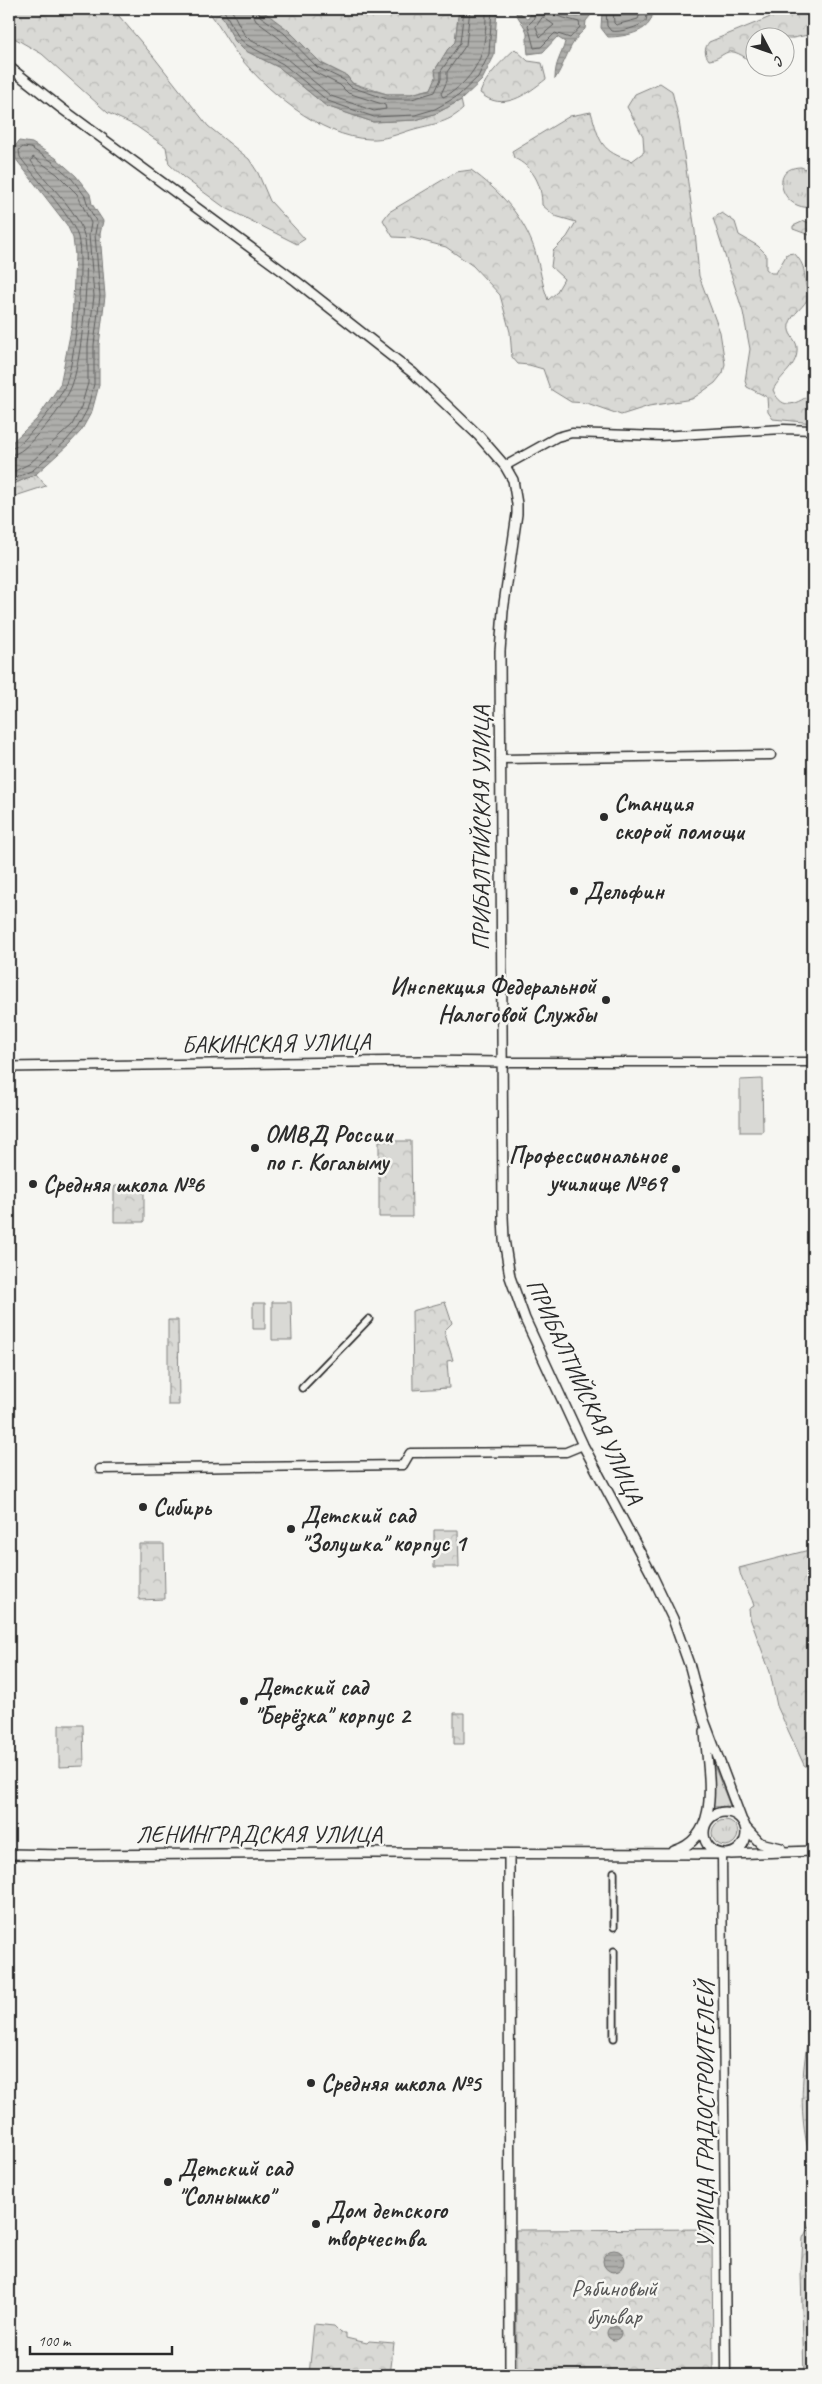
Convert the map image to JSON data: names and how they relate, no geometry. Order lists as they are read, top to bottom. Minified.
{"streets":{"street":["ПРИБАЛТИЙСКАЯ УЛИЦА","БАКИНСКАЯ УЛИЦА","ЛЕНИНГРАДСКАЯ УЛИЦА","УЛИЦА ГРАДОСТРОИТЕЛЕЙ"]},"crossings":[["ПРИБАЛТИЙСКАЯ УЛИЦА","БАКИНСКАЯ УЛИЦА"],["ПРИБАЛТИЙСКАЯ УЛИЦА","УЛИЦА ГРАДОСТРОИТЕЛЕЙ"]],"parks":["Рябиновый бульвар"],"places":["Станция скорой помощи","Дельфин","Инспекция Федеральной Налоговой Службы","ОМВД России по г. Когалыму","Профессиональное училище №69","Средняя школа №6","Сибирь","Детский сад \"Золушка\" корпус 1","Детский сад \"Берёзка\" корпус 2","Средняя школа №5","Детский сад \"Солнышко\"","Дом детского творчества"],"scale_bar":"100 m","north":"bottom right"}
